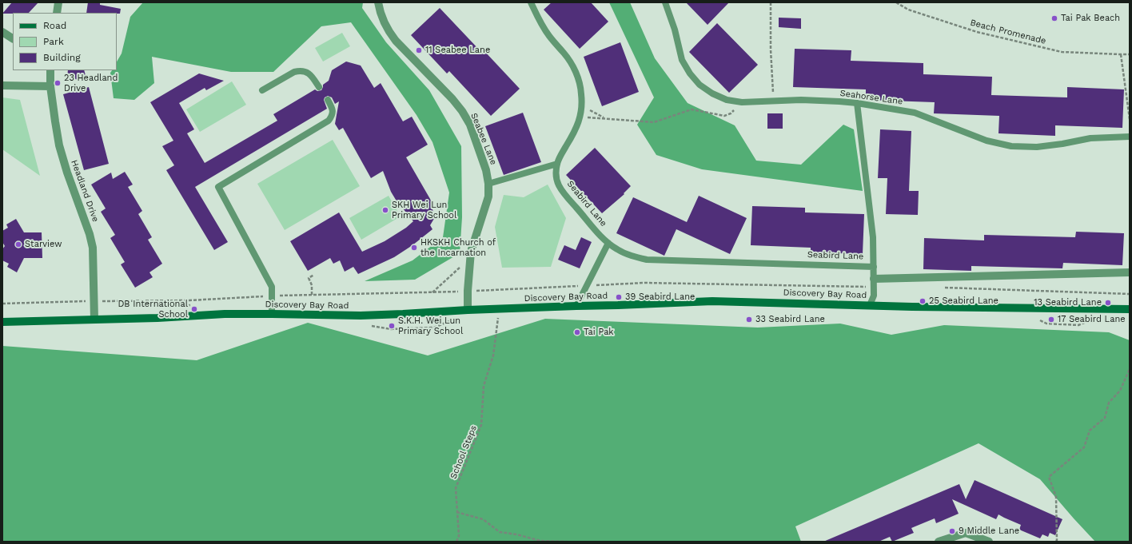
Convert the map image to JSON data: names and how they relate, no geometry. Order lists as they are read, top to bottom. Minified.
{"streets":{"street":["Seabee Lane","Headland Drive","Discovery Bay Road"],"lane":["Seahorse Lane","Seabird Lane"],"path":["Beach Promenade","School Steps"]},"crossings":[["Seabee Lane","Discovery Bay Road"],["Headland Drive","Discovery Bay Road"]],"places":["Tai Pak Beach","11 Seabee Lane","23 Headland Drive","SKH Wei Lun Primary School","Starview","HKSKH Church of the Incarnation","39 Seabird Lane","25 Seabird Lane","13 Seabird Lane","DB International School","33 Seabird Lane","17 Seabird Lane","S.K.H. Wei Lun Primary School","Tai Pak","9 Middle Lane"],"legend":["Road","Park","Building"]}
